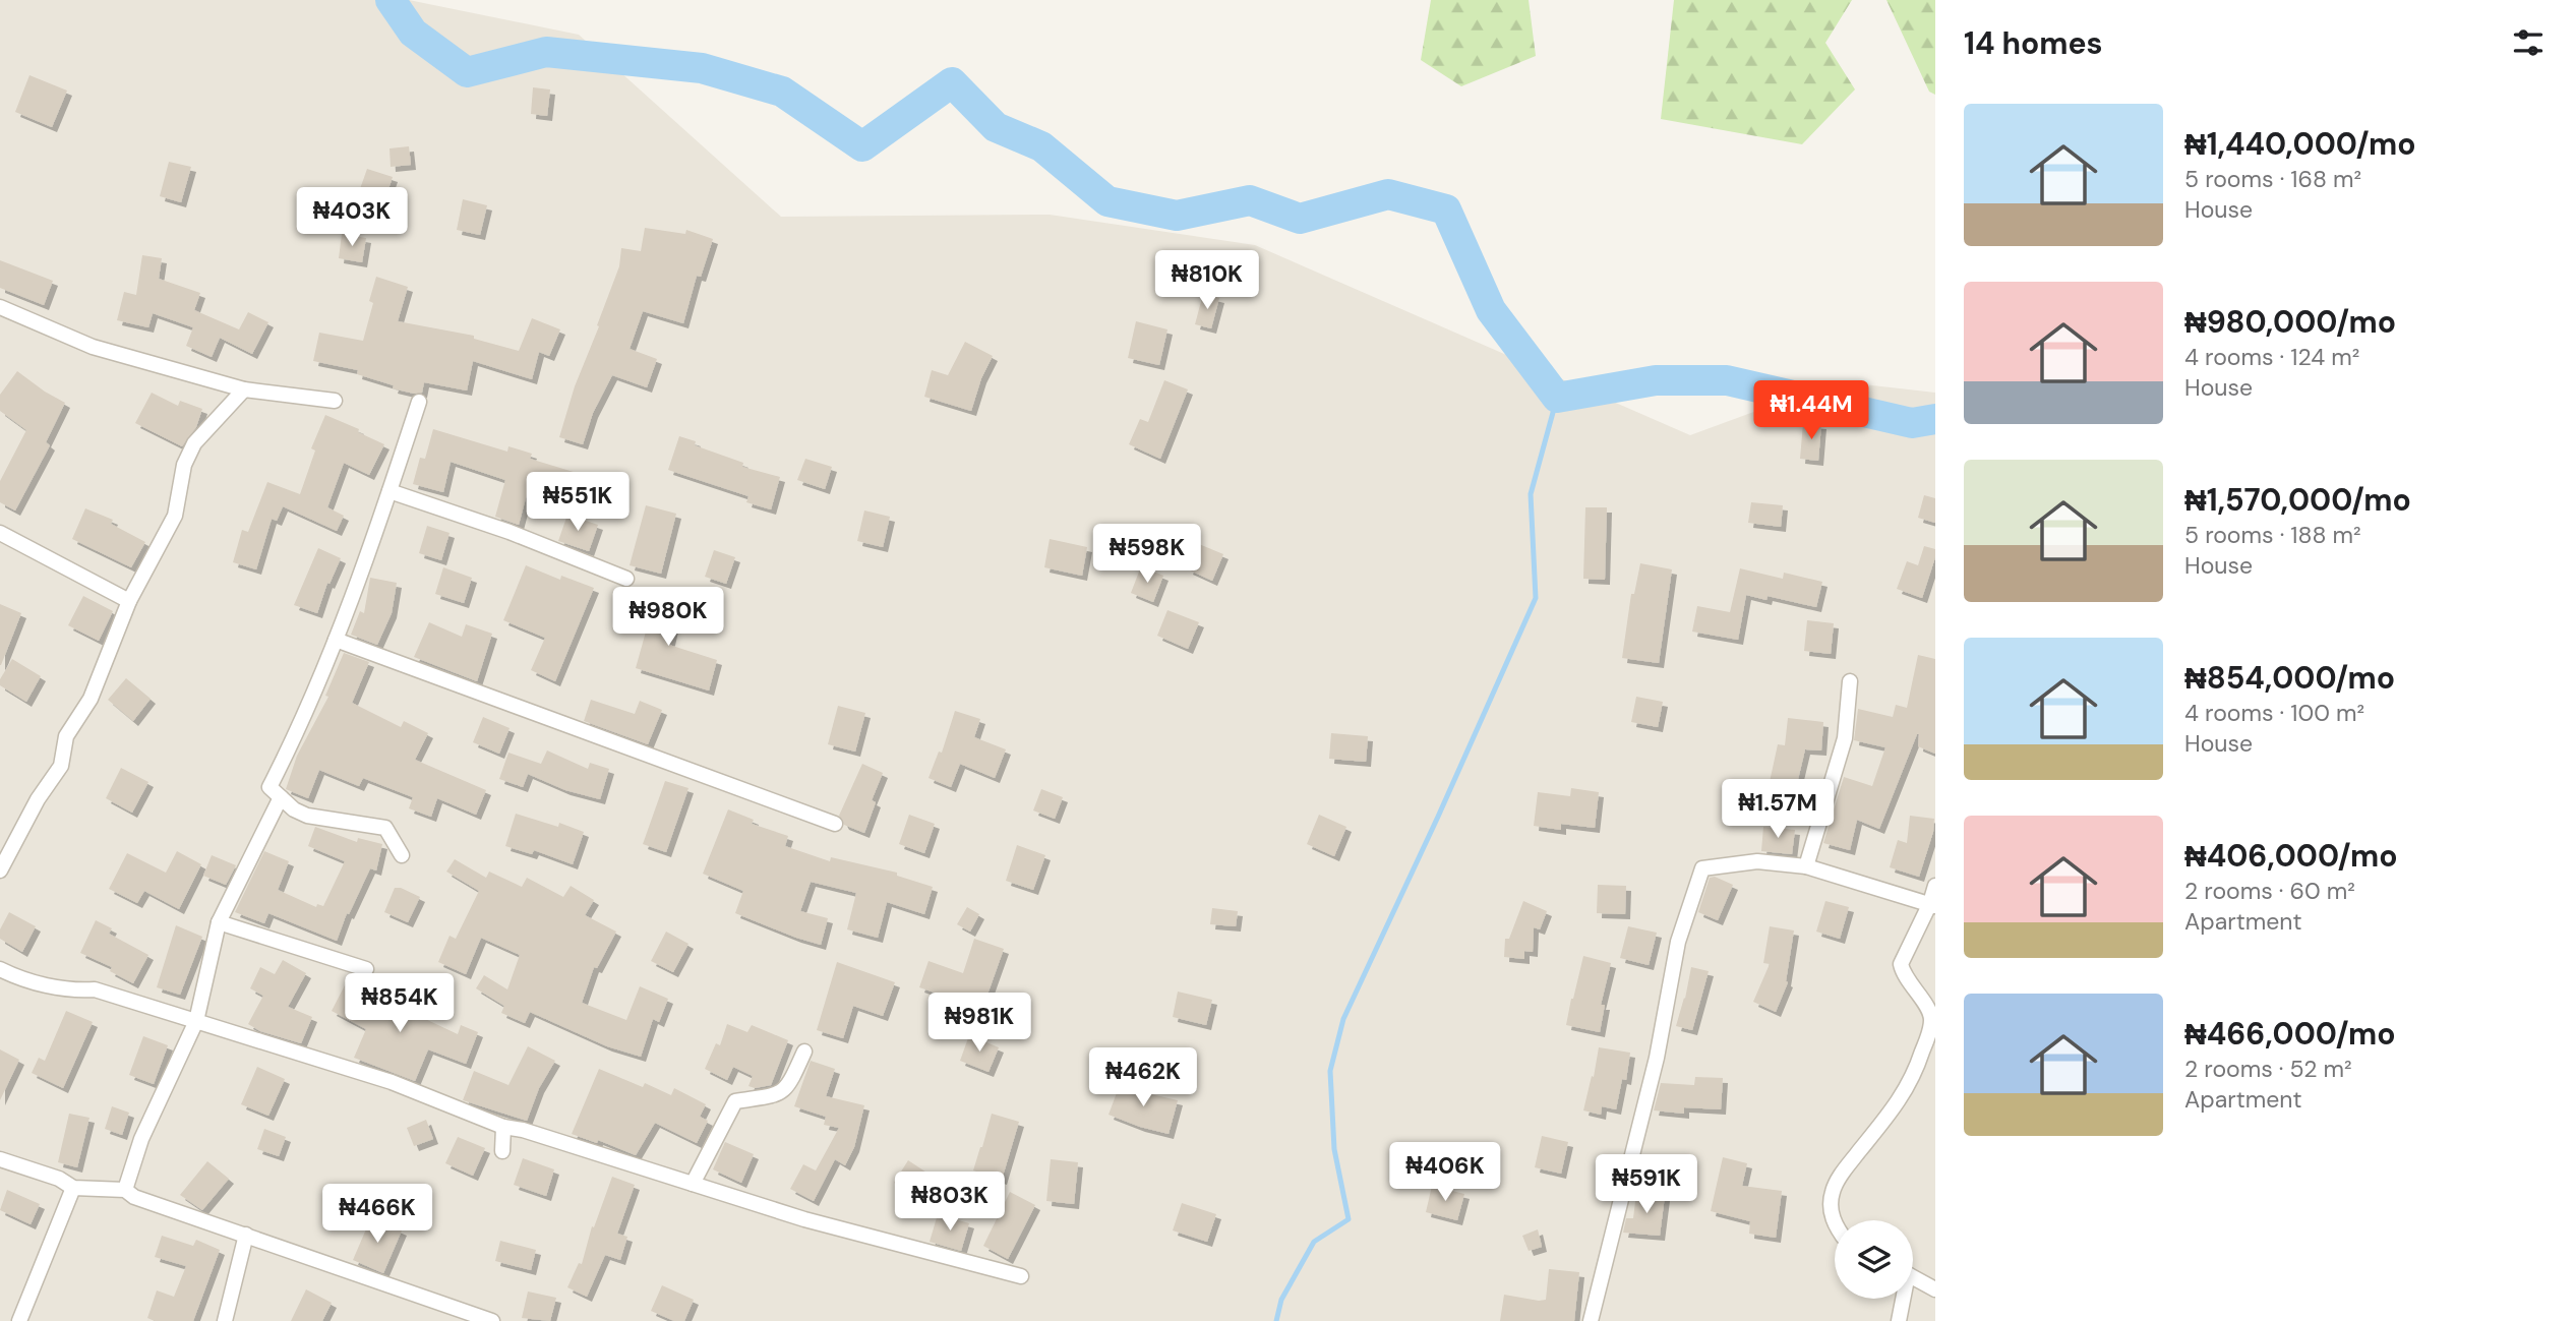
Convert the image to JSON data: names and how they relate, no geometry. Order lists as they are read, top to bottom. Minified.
{"page":{"heading":"14 homes","list":[{"name":"₦1,440,000/mo","note":"5 rooms · 168 m² · House"},{"name":"₦980,000/mo","note":"4 rooms · 124 m² · House"},{"name":"₦1,570,000/mo","note":"5 rooms · 188 m² · House"},{"name":"₦854,000/mo","note":"4 rooms · 100 m² · House"},{"name":"₦406,000/mo","note":"2 rooms · 60 m² · Apartment"},{"name":"₦466,000/mo","note":"2 rooms · 52 m² · Apartment"}],"price":["₦403K","₦810K","₦1.44M","₦551K","₦598K","₦980K","₦1.57M","₦854K","₦981K","₦462K","₦406K","₦591K","₦803K","₦466K"]}}
